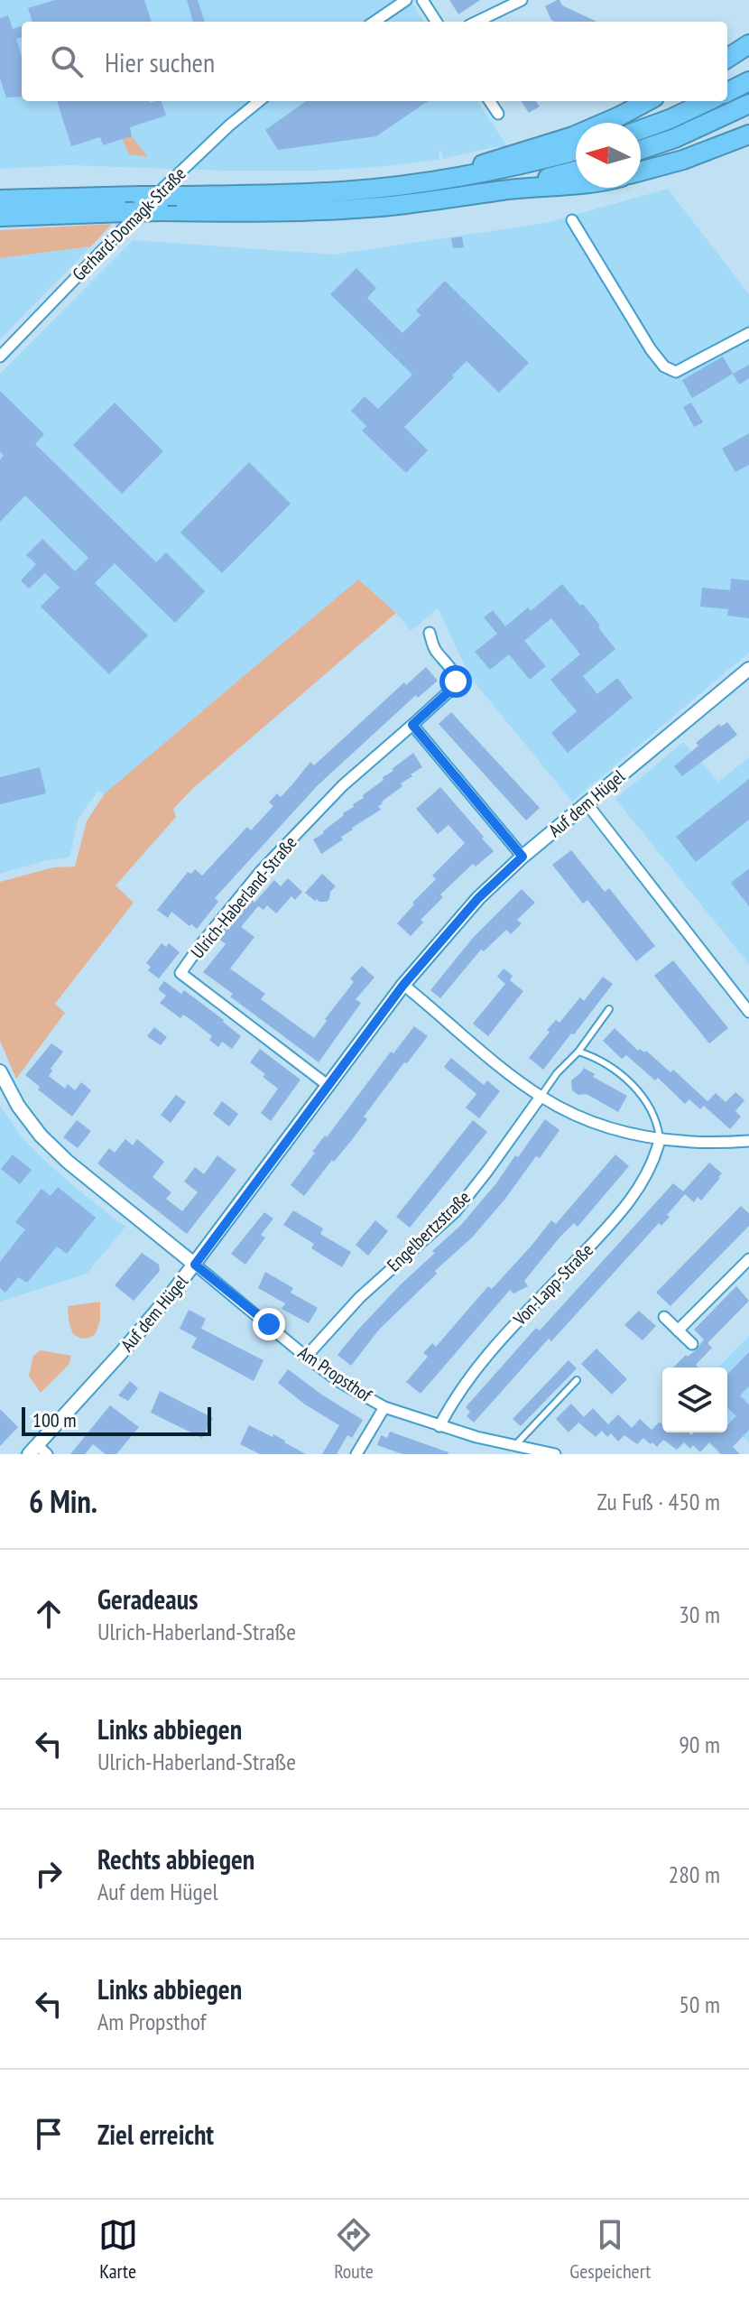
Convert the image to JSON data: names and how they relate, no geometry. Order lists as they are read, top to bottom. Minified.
{"streets":{"street":["Gerhard-Domagk-Straße","Auf dem Hügel","Ulrich-Haberland-Straße","Engelbertzstraße","Von-Lapp-Straße","Am Propsthof"]},"crossings":[["Auf dem Hügel","Ulrich-Haberland-Straße"],["Auf dem Hügel","Am Propsthof"],["Engelbertzstraße","Am Propsthof"],["Von-Lapp-Straße","Am Propsthof"]],"scale_bar":"100 m","north":"left","page":{"search":"Hier suchen","scale":"100 m","heading":["6 Min.","Zu Fuß · 450 m"],"list":[["Geradeaus","Ulrich-Haberland-Straße","30 m"],["Links abbiegen","Ulrich-Haberland-Straße","90 m"],["Rechts abbiegen","Auf dem Hügel","280 m"],["Links abbiegen","Am Propsthof","50 m"],"Ziel erreicht"],"nav":["Karte","Route","Gespeichert"]}}
